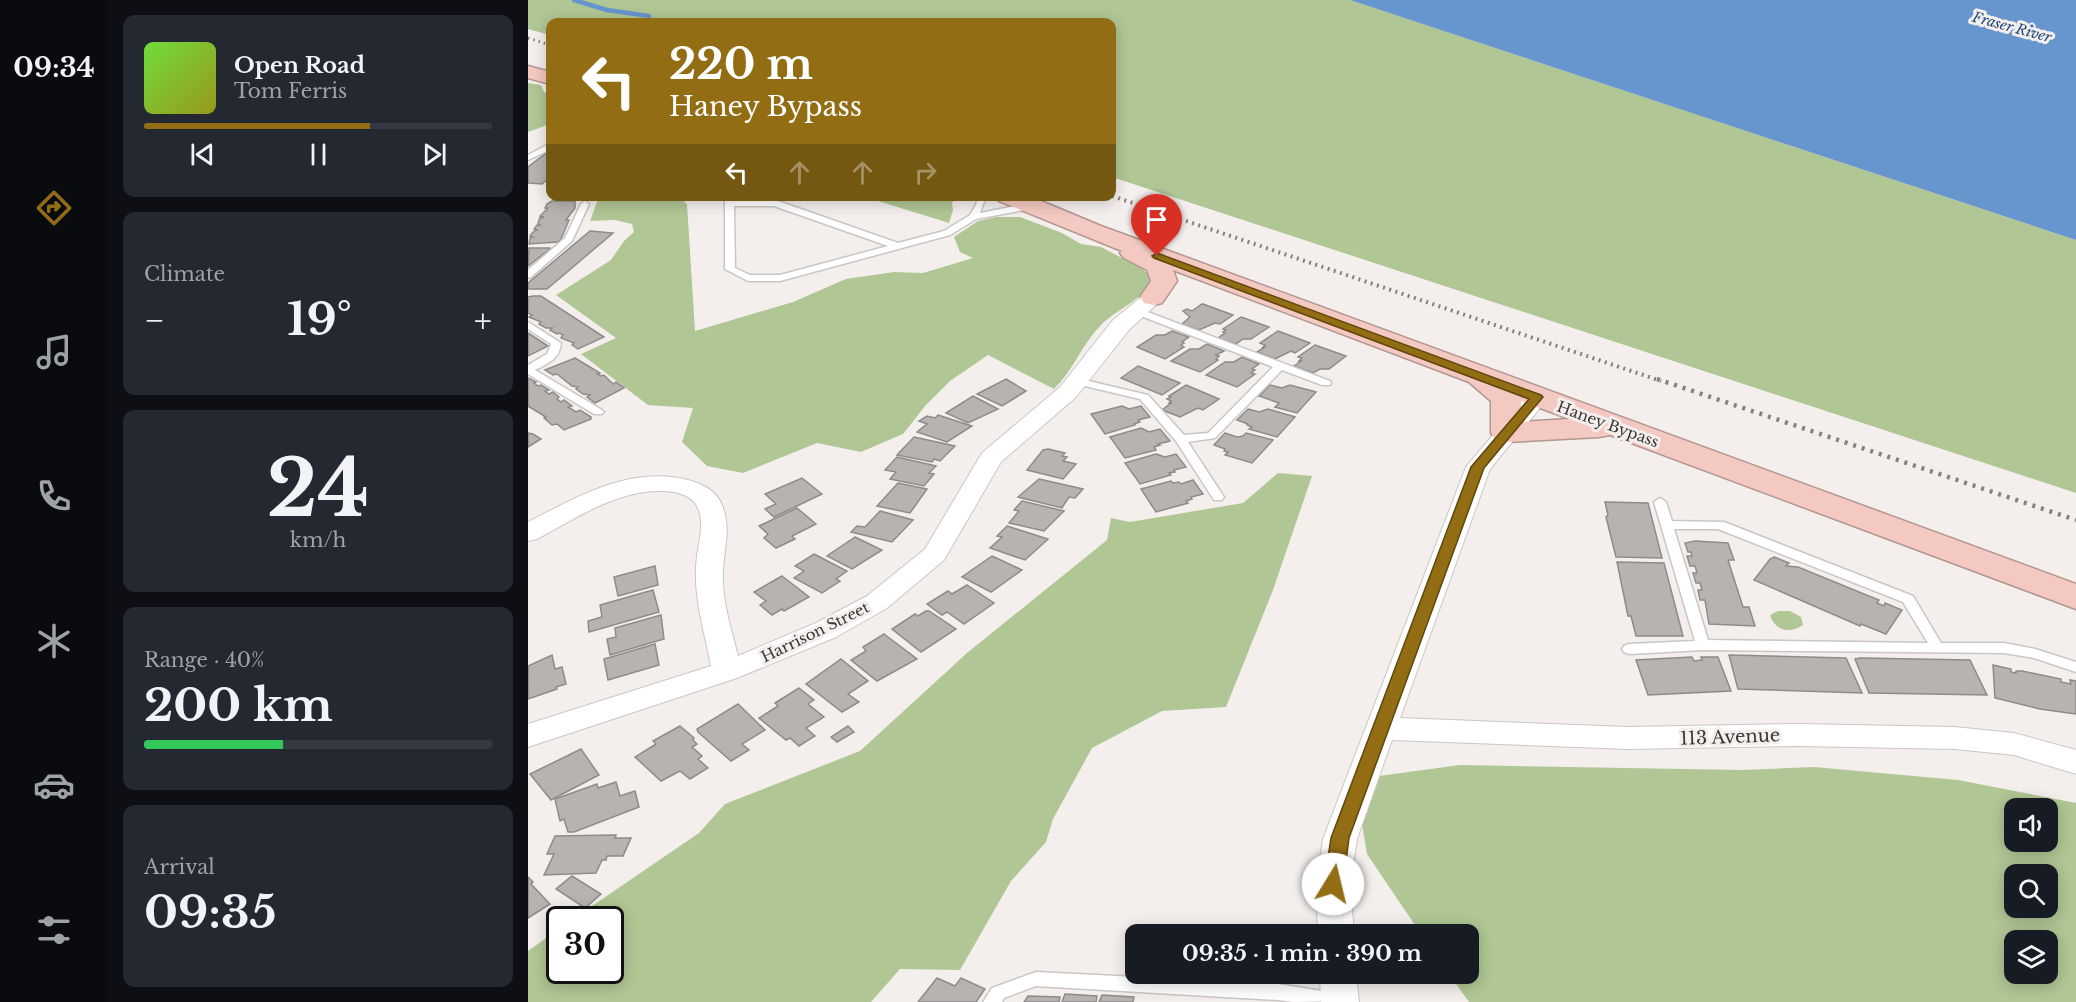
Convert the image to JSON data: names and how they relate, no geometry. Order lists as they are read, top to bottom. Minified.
{"streets":{"highway":["Haney Bypass"],"street":["Harrison Street","113 Avenue"]},"water":["Fraser River"],"page":{"tabs":"09:34","turn":["220 m","Haney Bypass"],"song":["Open Road","Tom Ferris"],"tile":["Climate",["24","km/h"],["Range · 40%","200 km"],["Arrival","09:35"]],"heat":["−","19°","+"],"limit":"30","trip":"09:35 · 1 min · 390 m"}}
